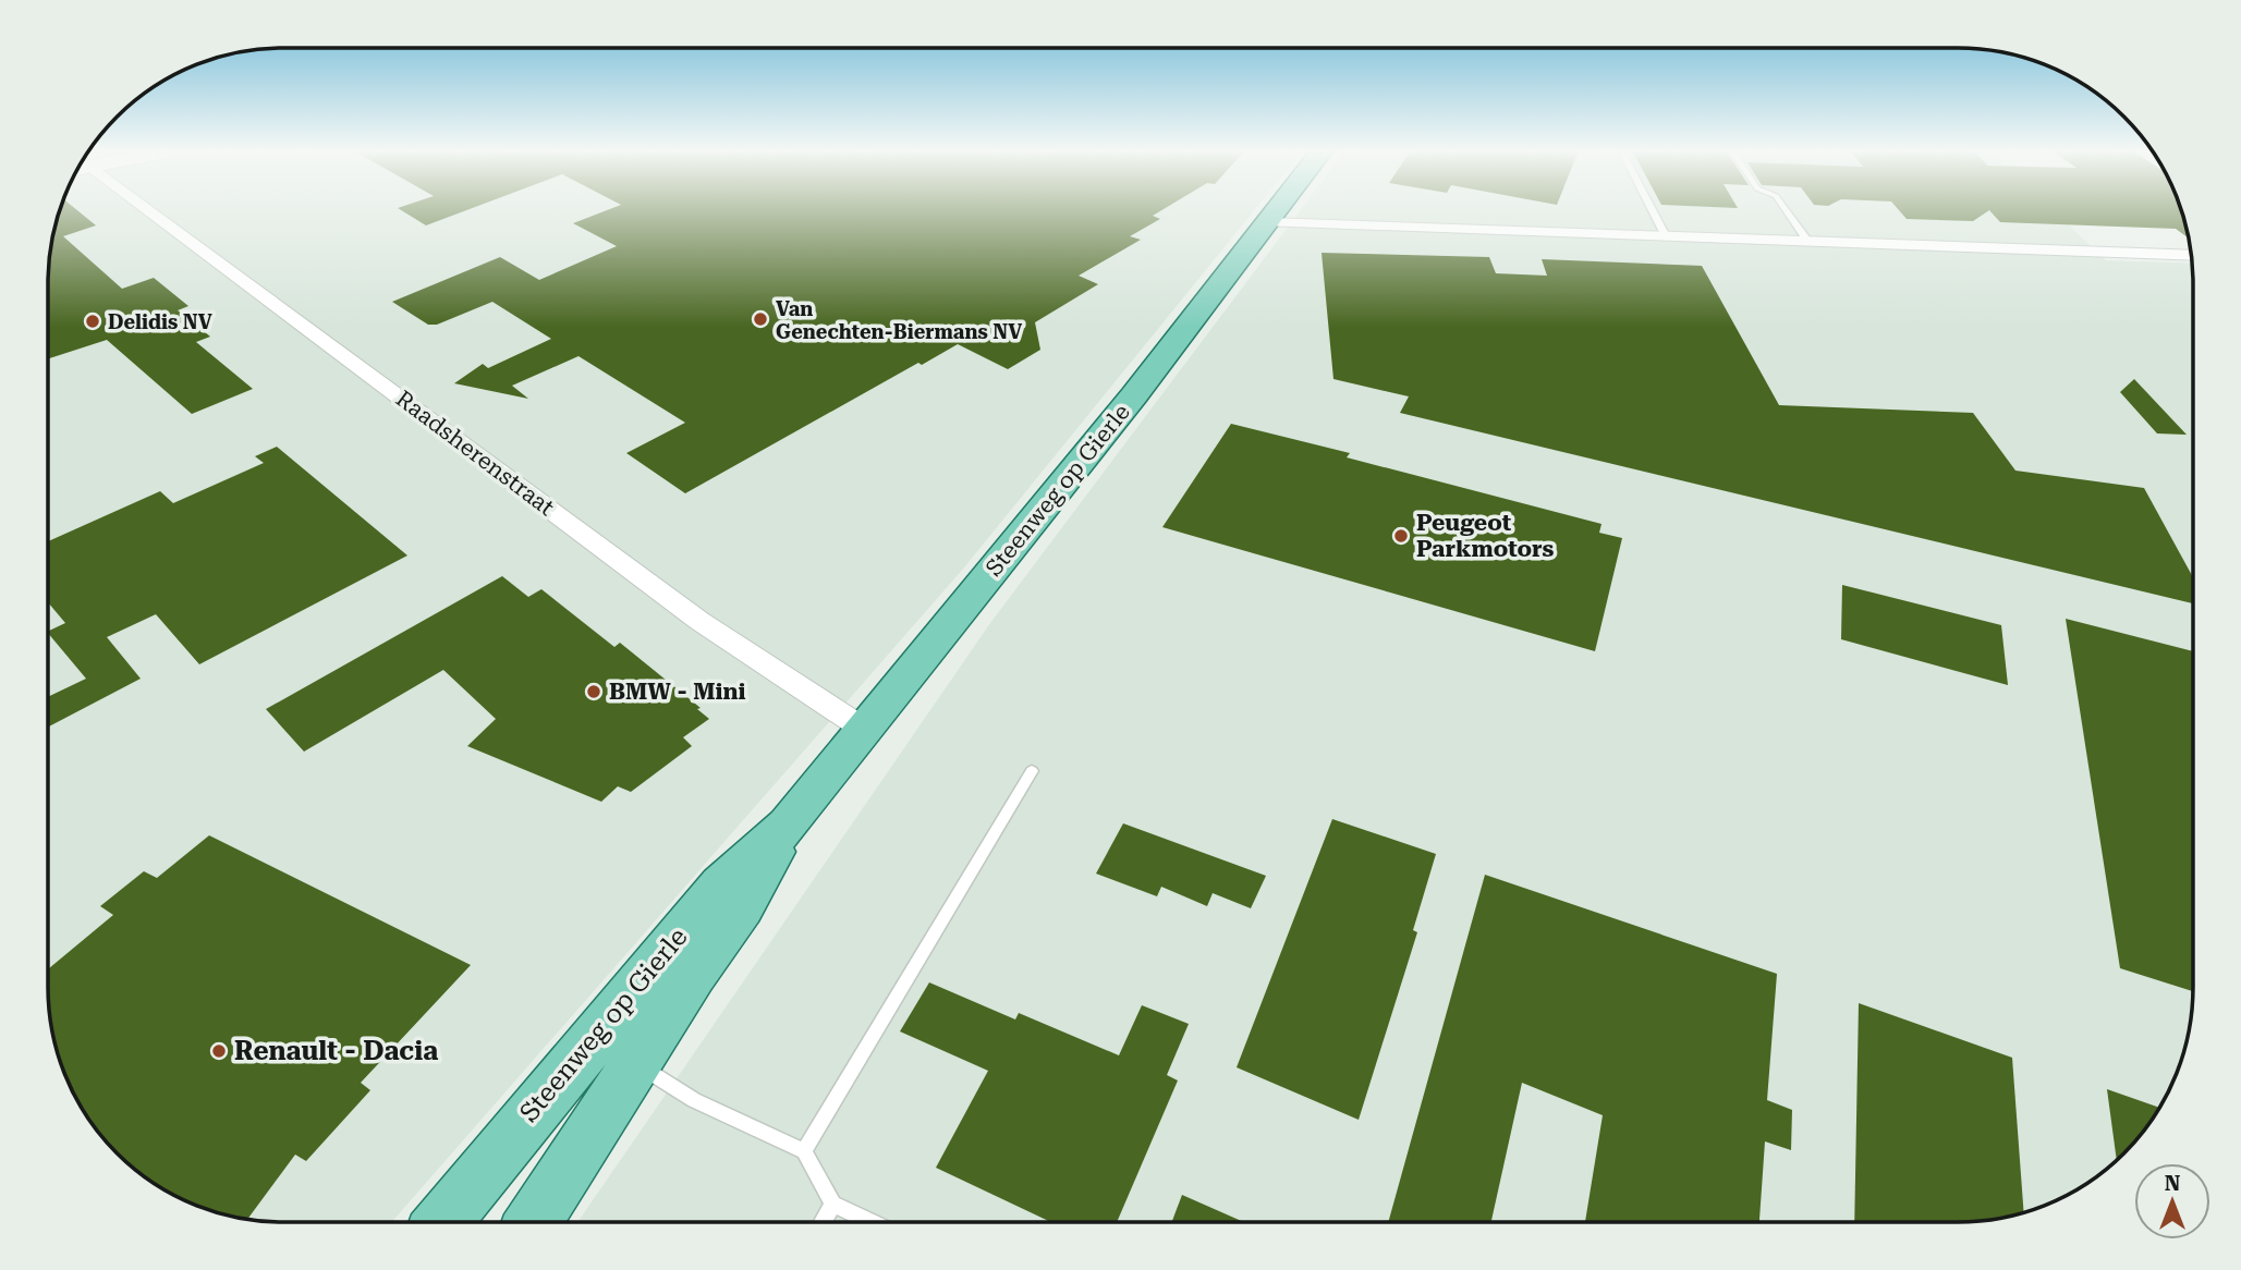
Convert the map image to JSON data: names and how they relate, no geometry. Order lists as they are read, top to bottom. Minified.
{"streets":{"main road":["Steenweg op Gierle"],"street":["Raadsherenstraat"]},"crossings":[["Raadsherenstraat","Steenweg op Gierle"]],"places":["Van Genechten-Biermans NV","Delidis NV","Peugeot Parkmotors","BMW - Mini","Renault - Dacia"],"north":"top"}
